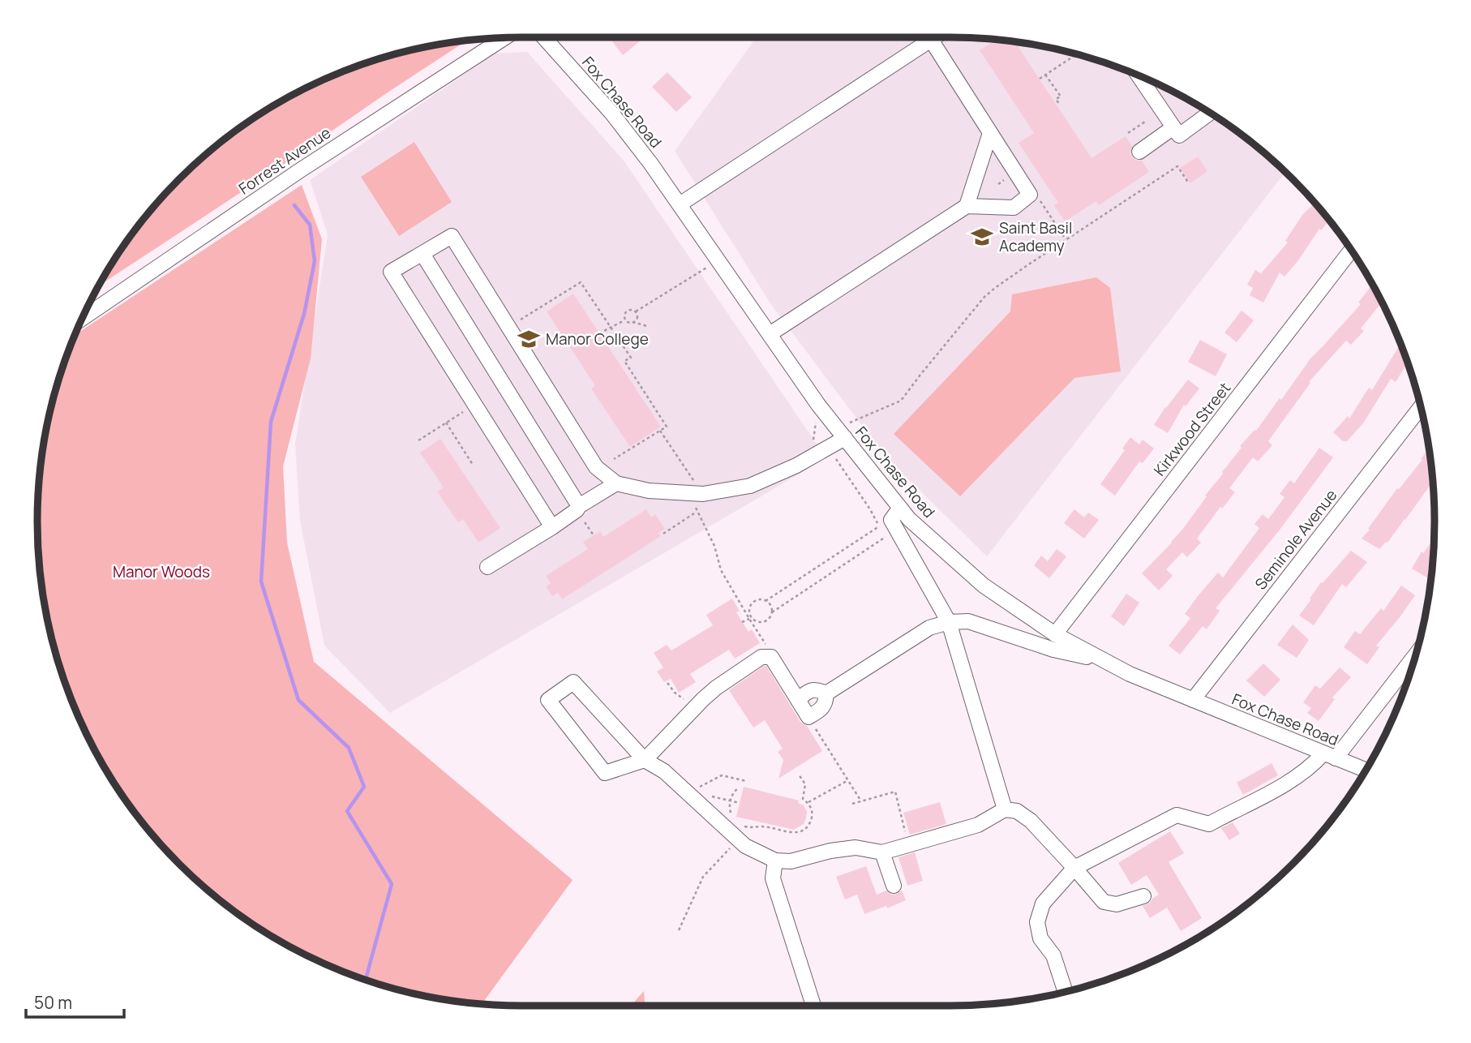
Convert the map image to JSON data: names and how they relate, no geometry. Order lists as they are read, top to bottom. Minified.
{"streets":{"street":["Fox Chase Road","Forrest Avenue","Kirkwood Street","Seminole Avenue"]},"crossings":[["Fox Chase Road","Kirkwood Street"],["Fox Chase Road","Seminole Avenue"]],"parks":["Manor Woods"],"places":{"school or university":["Saint Basil Academy","Manor College"]},"scale_bar":"50 m"}
